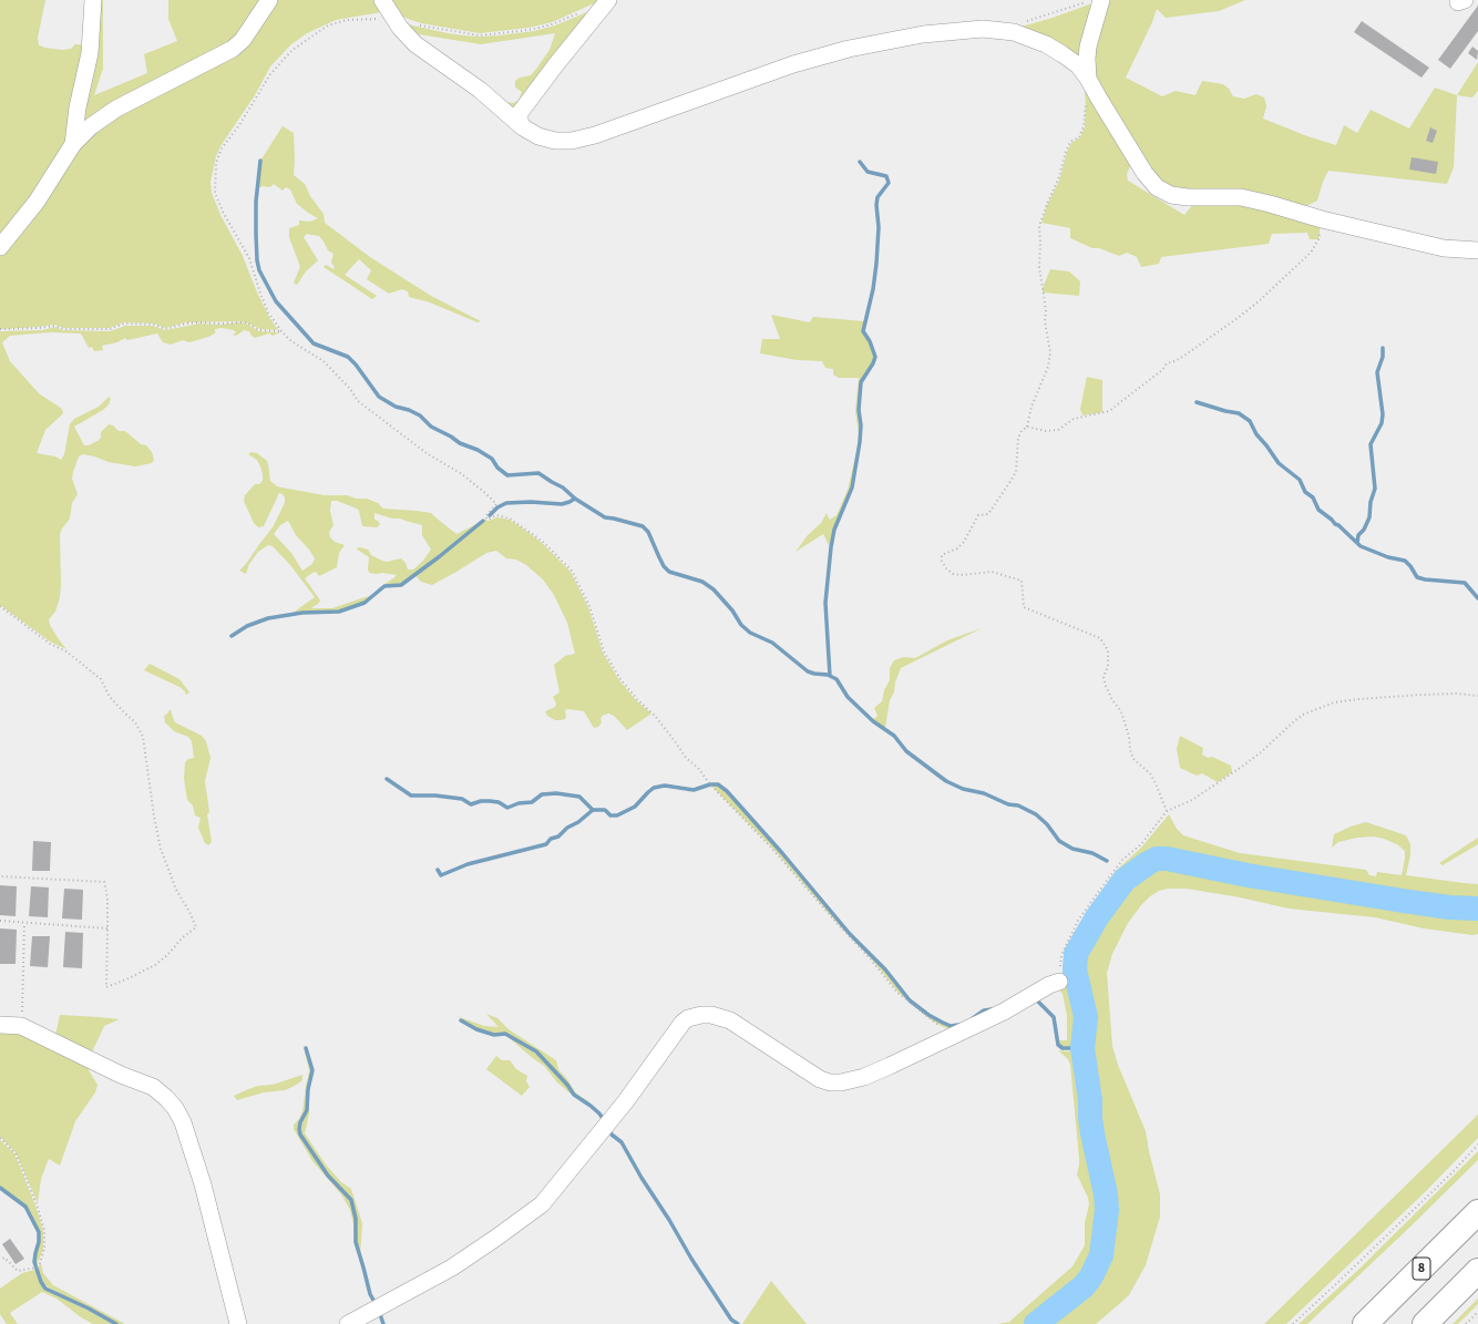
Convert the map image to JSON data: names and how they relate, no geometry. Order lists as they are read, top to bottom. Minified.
{"streets":{"highway":["8"]}}
